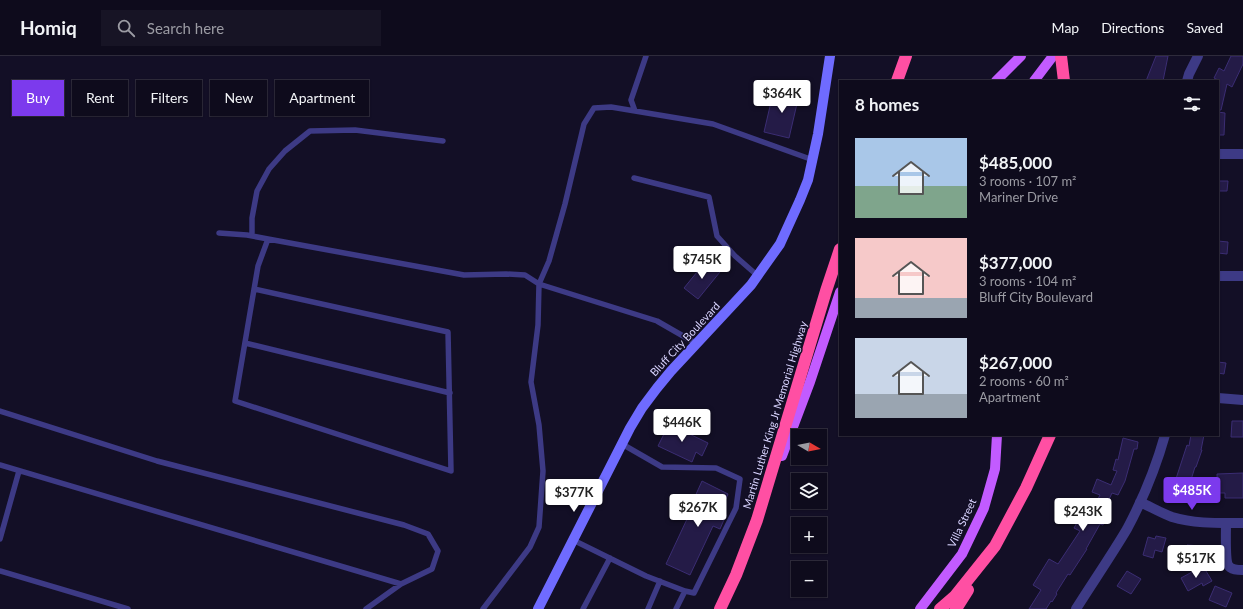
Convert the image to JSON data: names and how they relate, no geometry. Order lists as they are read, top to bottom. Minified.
{"streets":{"highway":["Martin Luther King Jr Memorial Highway"],"main road":["Villa Street"],"street":["Bluff City Boulevard"]},"north":"right","page":{"header":"Homiq","search":"Search here","nav":["Map","Directions","Saved"],"price":["$364K","$745K","$446K","$485K","$377K","$267K","$243K","$517K"],"chip":["Buy","Rent","Filters","New","Apartment"],"heading":"8 homes","list":[{"name":"$485,000","note":"3 rooms · 107 m² · Mariner Drive"},{"name":"$377,000","note":"3 rooms · 104 m² · Bluff City Boulevard"},{"name":"$267,000","note":"2 rooms · 60 m² · Apartment"}],"map_buttons":["+","−"]}}
